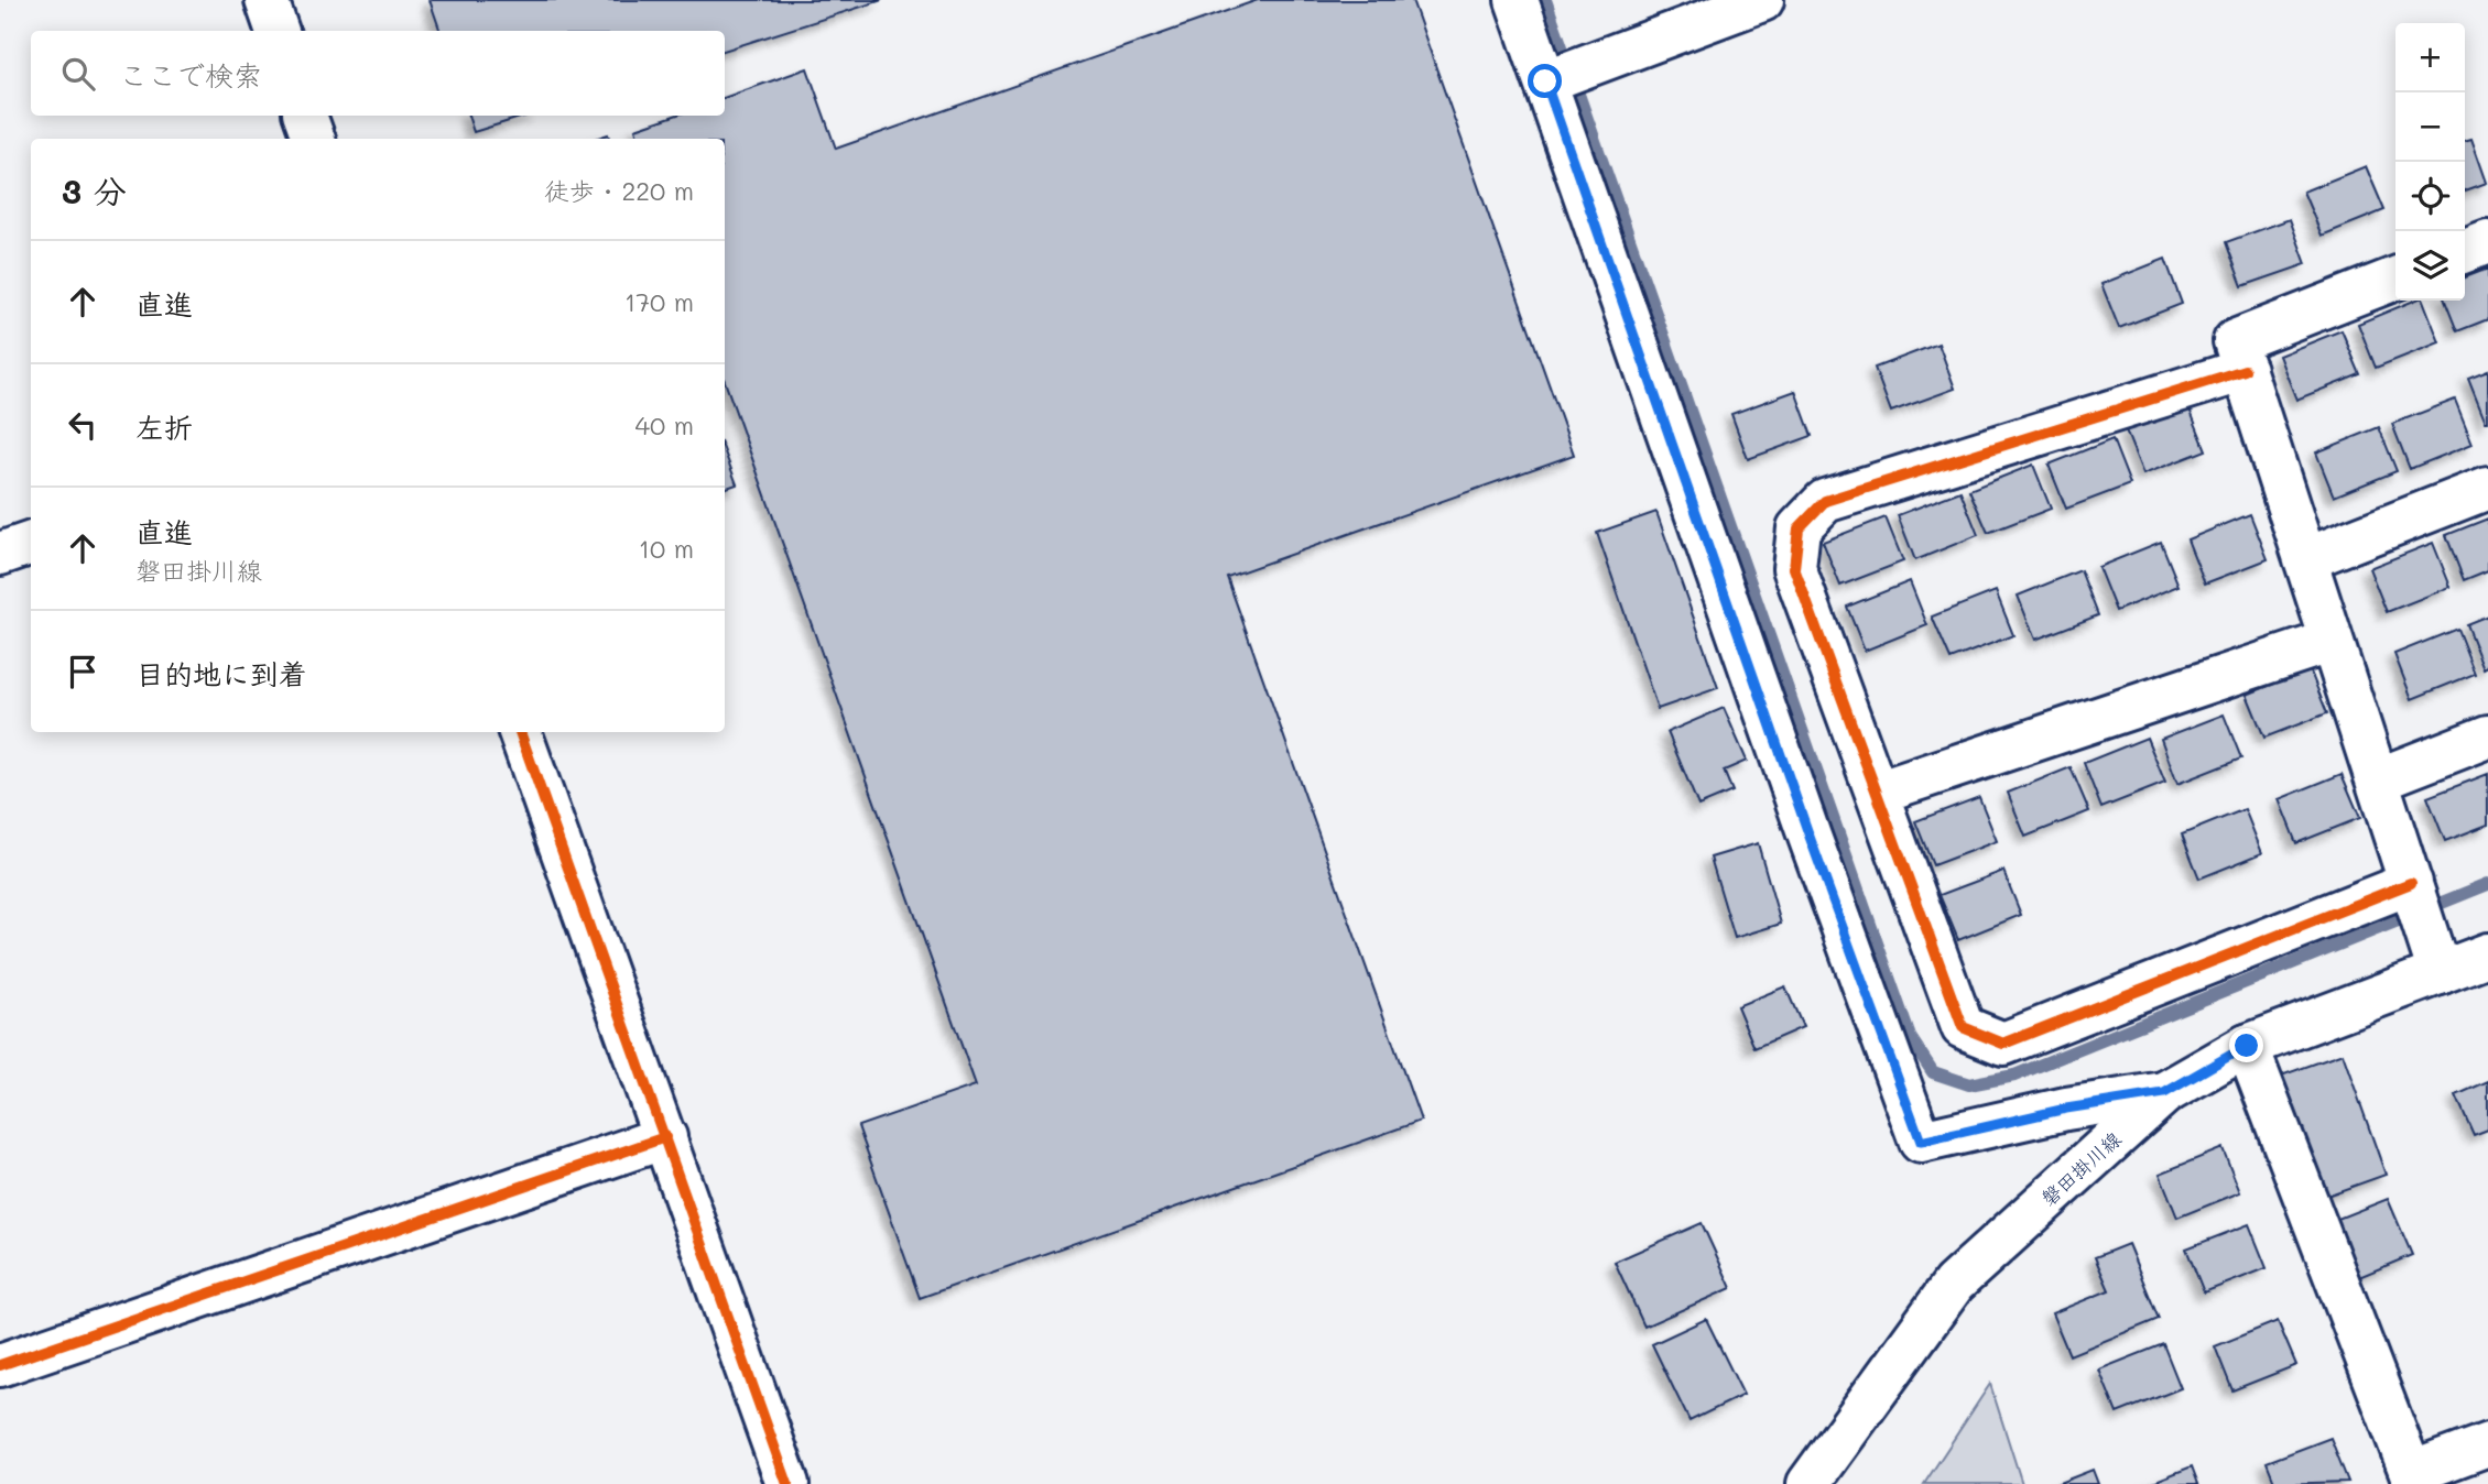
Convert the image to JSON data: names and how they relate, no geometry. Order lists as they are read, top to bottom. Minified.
{"streets":{"street":["磐田掛川線"]},"page":{"map_buttons":["+","−"],"search":"ここで検索","heading":["3 分","徒歩 · 220 m"],"list":[["直進","170 m"],["左折","40 m"],["直進","磐田掛川線","10 m"],"目的地に到着"]}}
